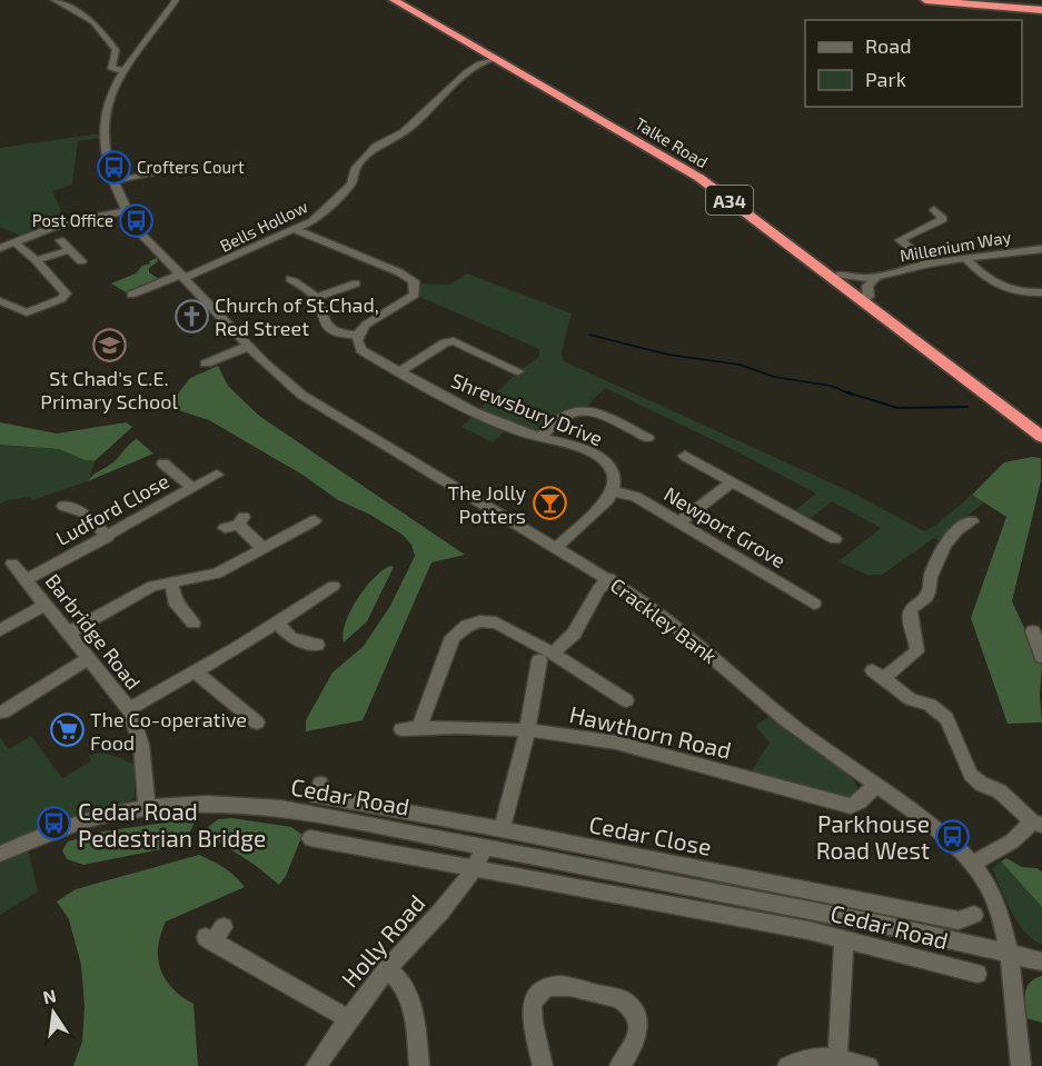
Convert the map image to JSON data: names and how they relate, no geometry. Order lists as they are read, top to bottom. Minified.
{"streets":{"highway":["Talke Road","A34"],"street":["Bells Hollow","Millenium Way","Shrewsbury Drive","Ludford Close","Newport Grove","Crackley Bank","Barbridge Road","Hawthorn Road","Cedar Road","Cedar Close","Holly Road"]},"crossings":[["Talke Road","Bells Hollow"],["Talke Road","Millenium Way"],["Bells Hollow","Crackley Bank"],["Shrewsbury Drive","Newport Grove"],["Ludford Close","Barbridge Road"],["Crackley Bank","Hawthorn Road"],["Crackley Bank","Cedar Road"],["Barbridge Road","Cedar Road"],["Cedar Road","Holly Road"]],"places":{"bus stop":["Crofters Court","Post Office","Cedar Road Pedestrian Bridge","Parkhouse Road West"],"church":["Church of St.Chad, Red Street"],"school or university":["St Chad's C.E. Primary School"],"bar":["The Jolly Potters"],"supermarket":["The Co-operative Food"]},"legend":["Road","Park"],"north":"top"}
